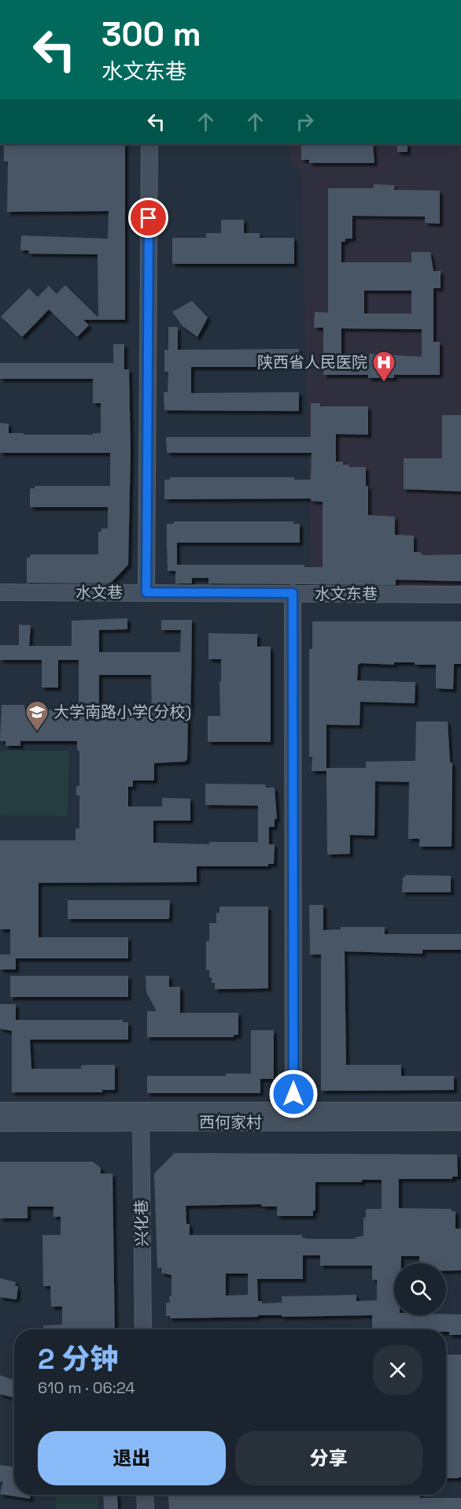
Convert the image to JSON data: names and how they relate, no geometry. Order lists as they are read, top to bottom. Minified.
{"streets":{"street":["水文巷","水文东巷","西何家村","兴化巷"]},"crossings":[["水文巷","水文东巷"],["西何家村","兴化巷"]],"places":{"hospital":["陕西省人民医院"],"school or university":["大学南路小学(分校)"]},"page":{"turn":["300 m","水文东巷"],"heading":["2 分钟","610 m · 06:24"],"buttons":["退出","分享"]}}
